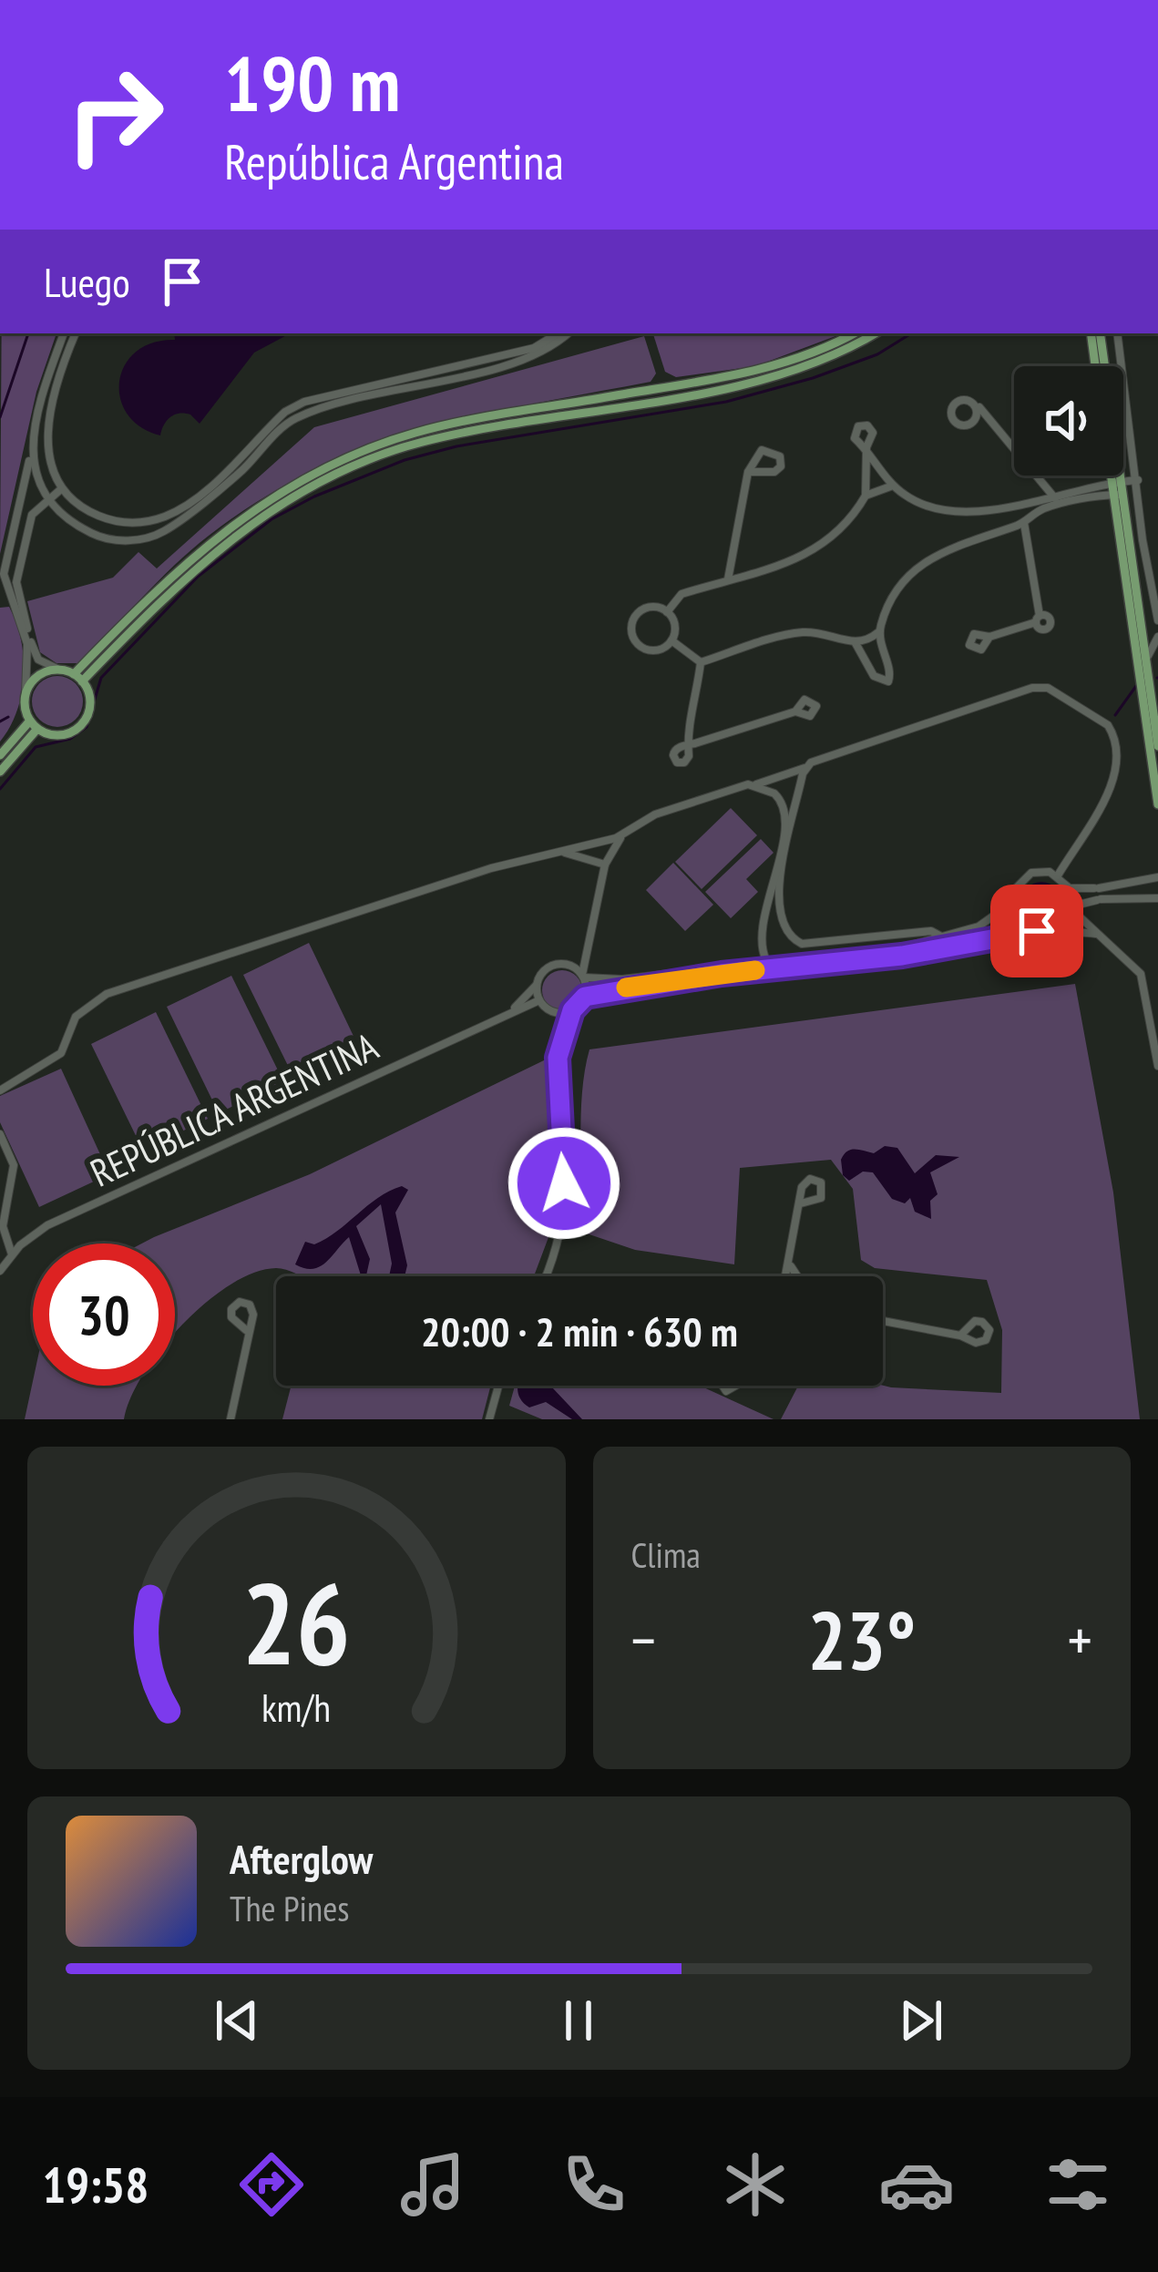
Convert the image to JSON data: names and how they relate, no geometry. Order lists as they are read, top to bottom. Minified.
{"streets":{"street":["REPÚBLICA ARGENTINA"]},"page":{"turn":["190 m","República Argentina"],"then":"Luego","limit":"30","trip":"20:00 · 2 min · 630 m","tile":"Clima","heat":["−","23°","+"],"song":["Afterglow","The Pines"],"tabs":"19:58","gauge":["26","km/h"]}}
